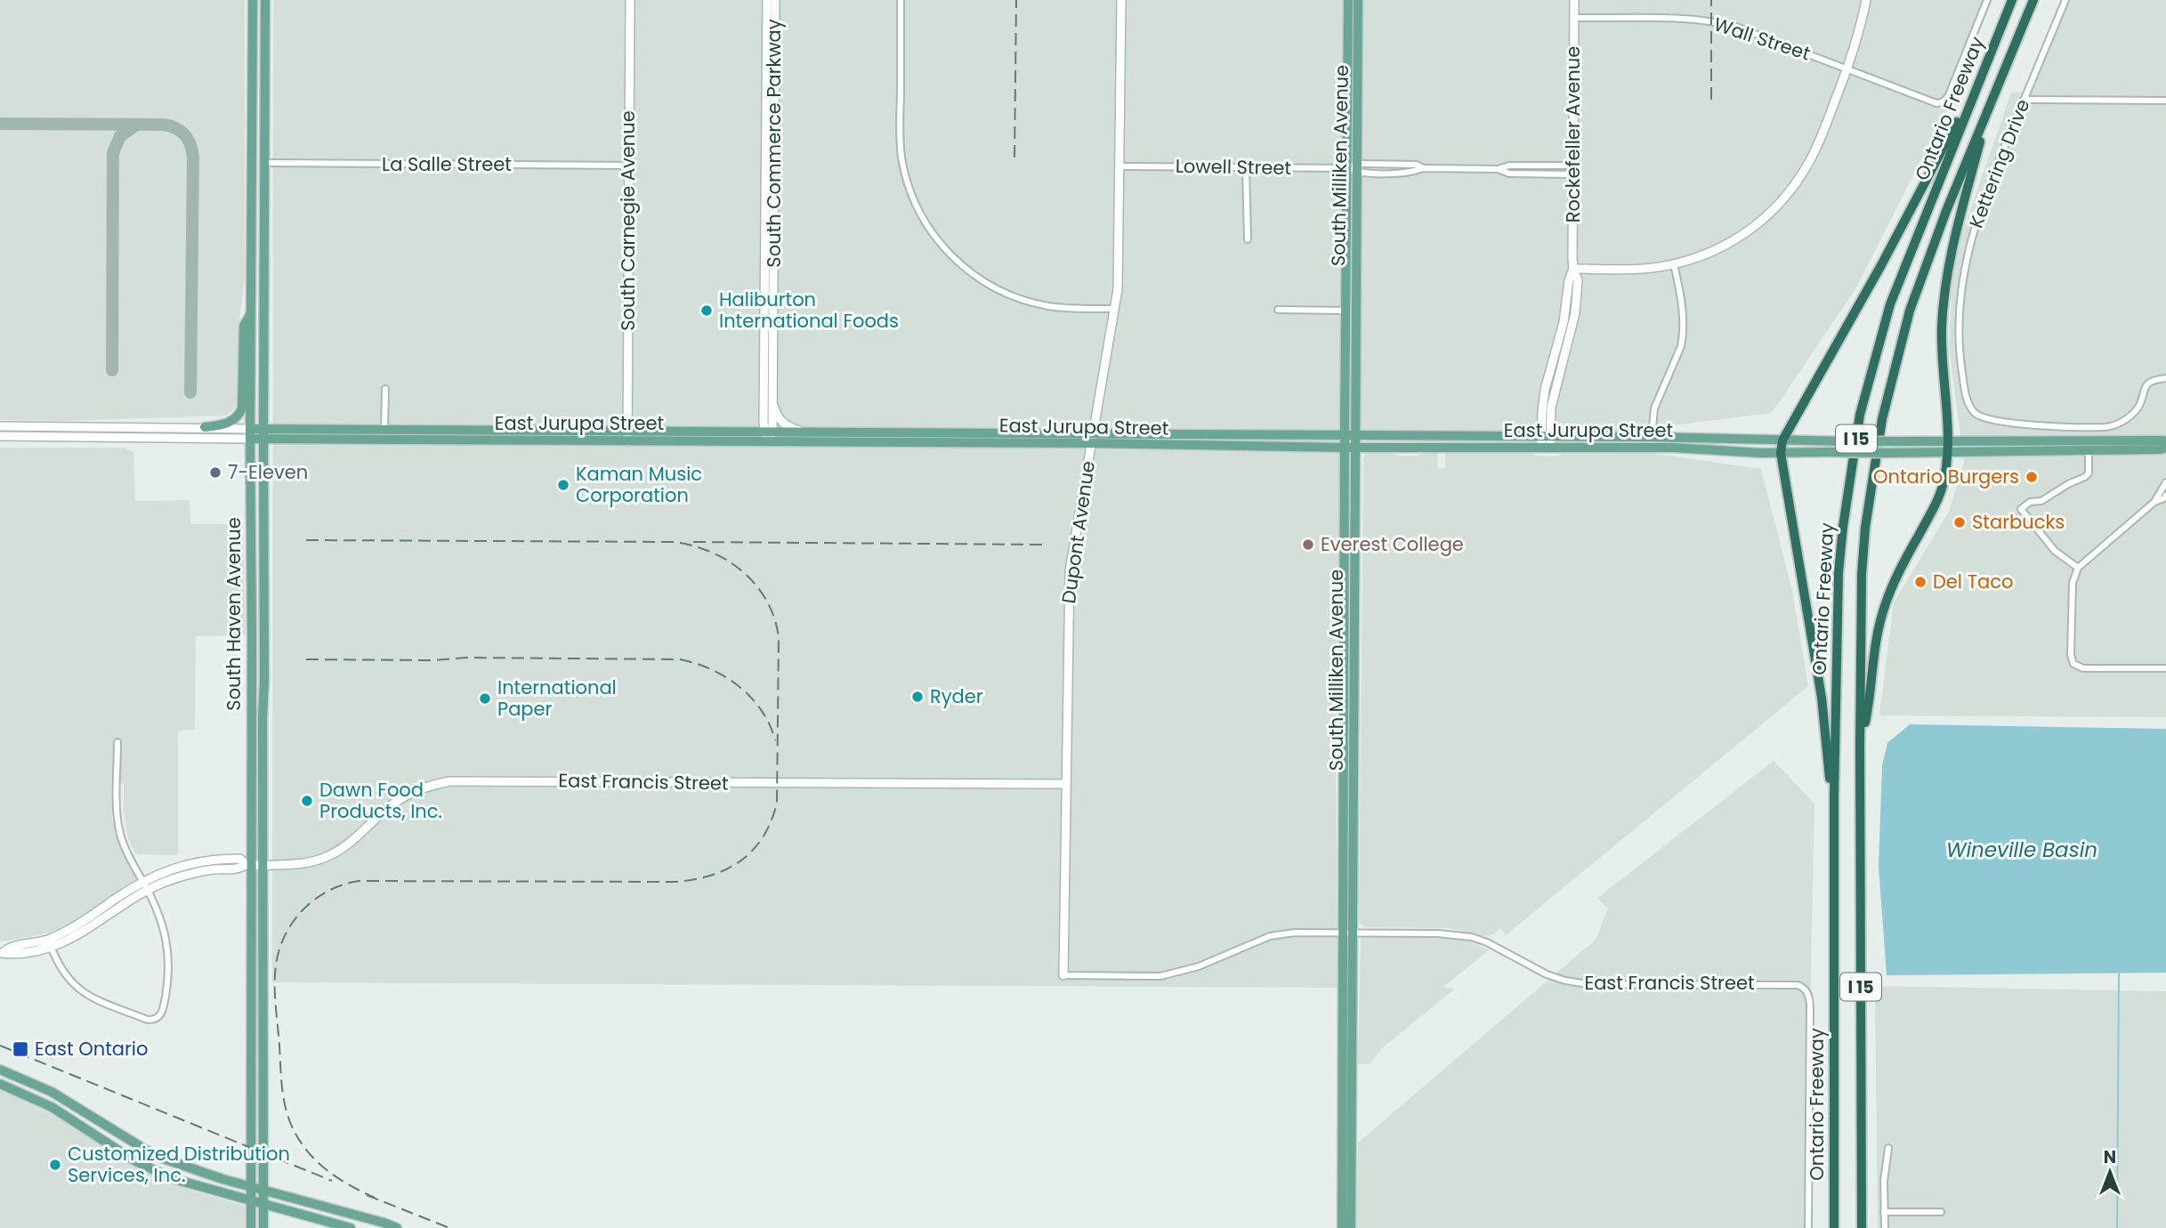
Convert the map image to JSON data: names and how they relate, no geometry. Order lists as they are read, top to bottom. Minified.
{"streets":{"highway":["Ontario Freeway","I 15"],"main road":["South Milliken Avenue","East Jurupa Street","South Haven Avenue"],"street":["Wall Street","Rockefeller Avenue","South Commerce Parkway","Kettering Drive","La Salle Street","Lowell Street","South Carnegie Avenue","Dupont Avenue","East Francis Street"]},"crossings":[["Wall Street","Rockefeller Avenue"],["Rockefeller Avenue","Lowell Street"],["Rockefeller Avenue","East Jurupa Street"],["South Commerce Parkway","East Jurupa Street"],["La Salle Street","South Carnegie Avenue"],["La Salle Street","South Haven Avenue"],["South Milliken Avenue","Lowell Street"],["South Milliken Avenue","East Jurupa Street"],["South Milliken Avenue","East Francis Street"],["Lowell Street","Dupont Avenue"],["South Carnegie Avenue","East Jurupa Street"],["East Jurupa Street","Dupont Avenue"],["East Jurupa Street","South Haven Avenue"],["Dupont Avenue","East Francis Street"],["South Haven Avenue","East Francis Street"]],"water":["Wineville Basin"],"places":{"other":["Haliburton International Foods","7-Eleven","Ontario Burgers","Kaman Music Corporation","Starbucks","Everest College","Del Taco","Ryder","International Paper","Dawn Food Products, Inc.","Customized Distribution Services, Inc."],"transit":["East Ontario"]},"north":"top"}
